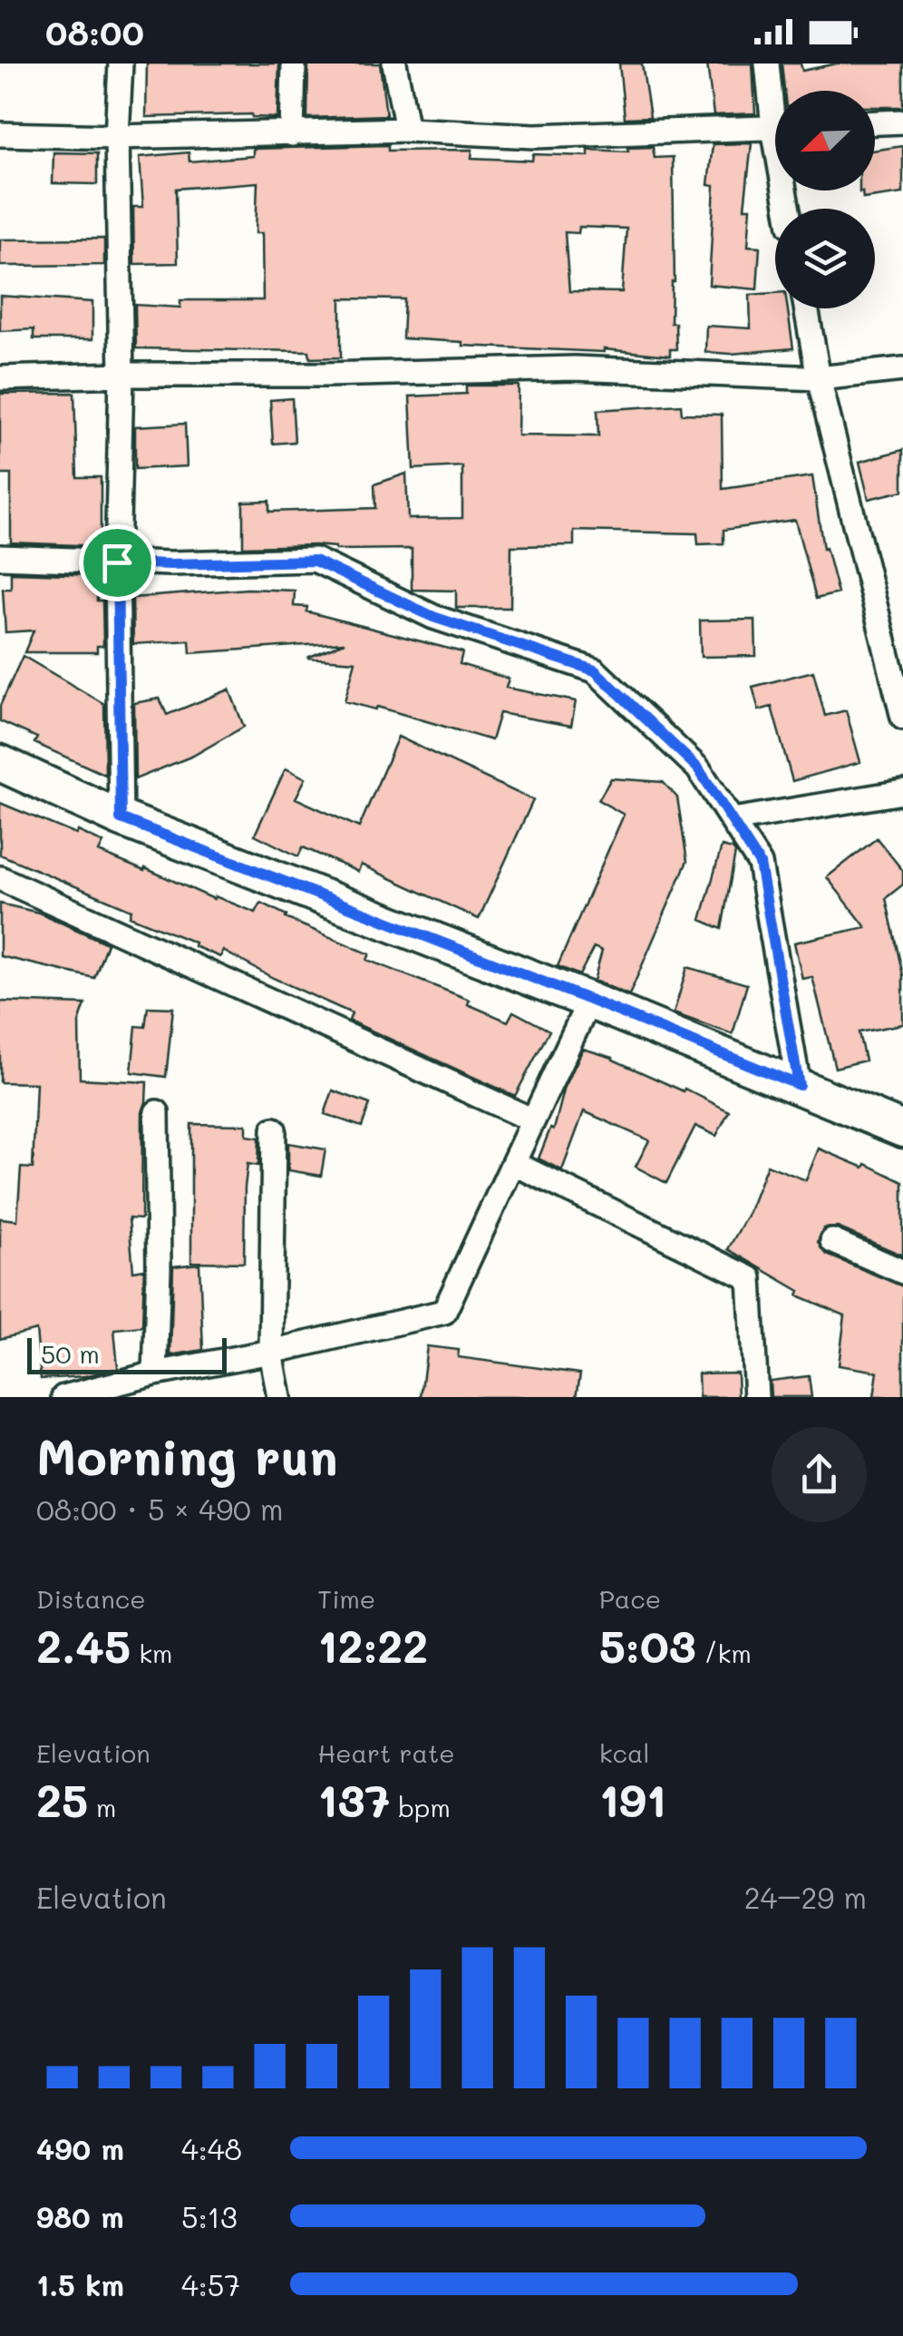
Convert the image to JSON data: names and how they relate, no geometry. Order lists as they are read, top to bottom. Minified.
{"scale_bar":"50 m","north":"bottom left","page":{"status":"08:00","scale":"50 m","heading":["Morning run","08:00 · 5 × 490 m"],"stats":[["Distance","2.45 km"],["Time","12:22"],["Pace","5:03 /km"],["Elevation","25 m"],["Heart rate","137 bpm"],["kcal","191"]],"chart":["Elevation","24–29 m"],"list":[{"name":"490 m","note":"4:48"},{"name":"980 m","note":"5:13"},{"name":"1.5 km","note":"4:57"}]}}
